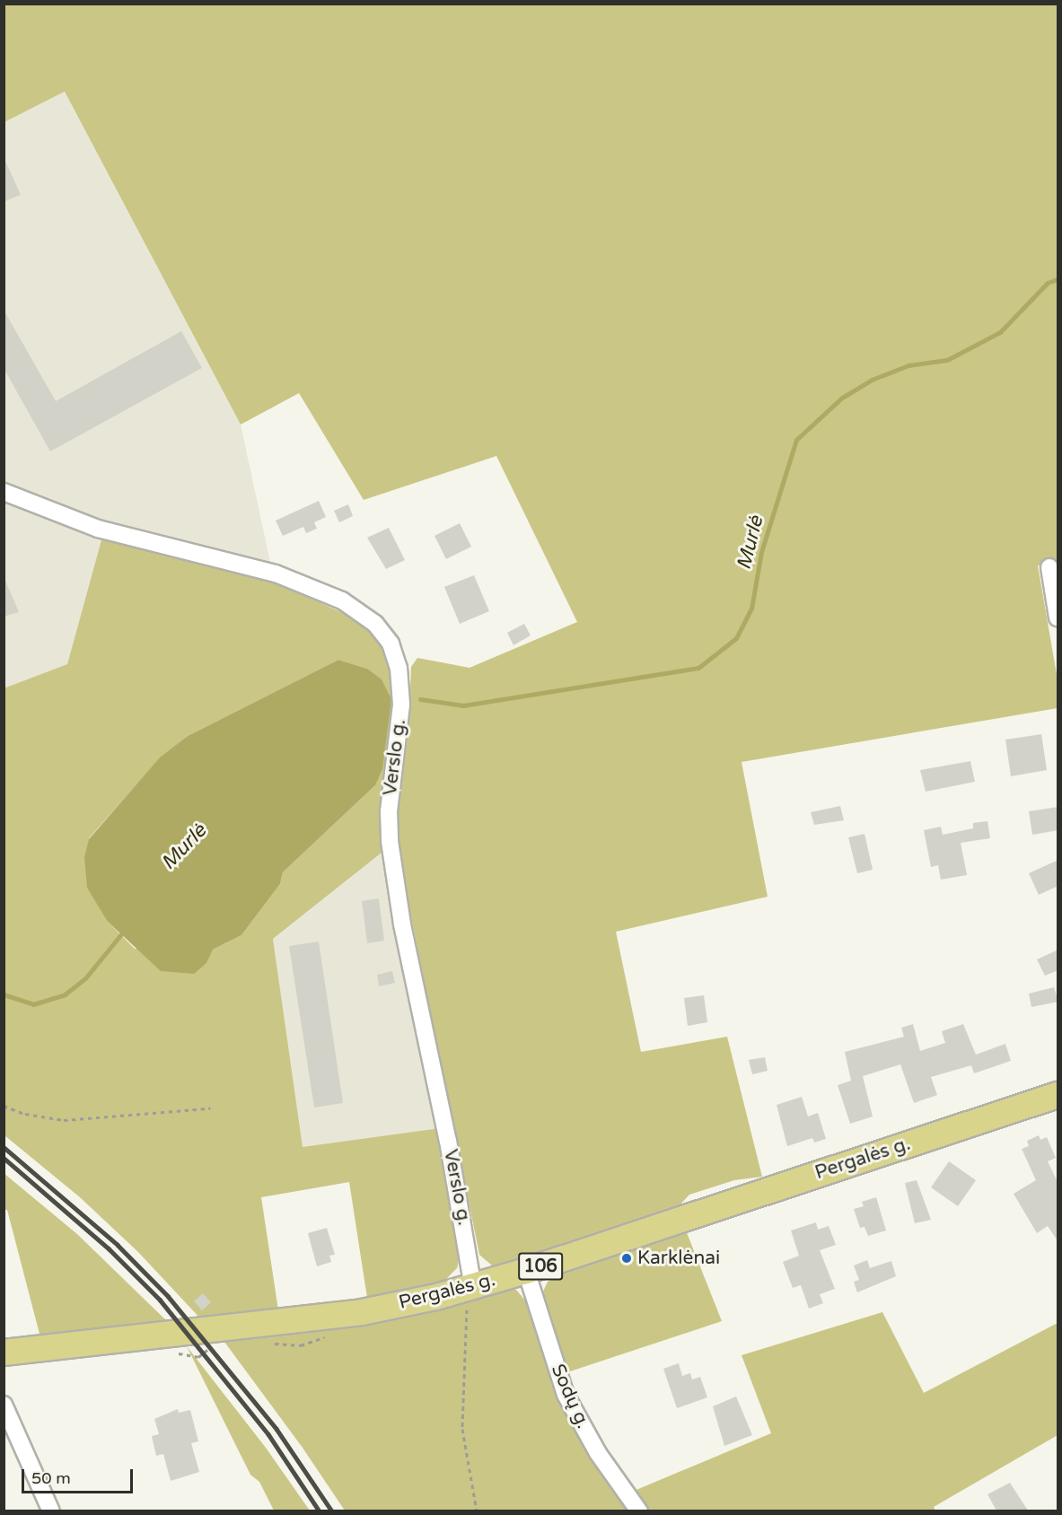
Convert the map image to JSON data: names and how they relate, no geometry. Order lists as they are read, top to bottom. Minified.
{"streets":{"main road":["Pergalės g.","106"],"street":["Verslo g.","Sodų g."]},"crossings":[["Verslo g.","Pergalės g."],["Pergalės g.","Sodų g."]],"water":["Murlė"],"places":["Karklėnai"],"scale_bar":"50 m"}
